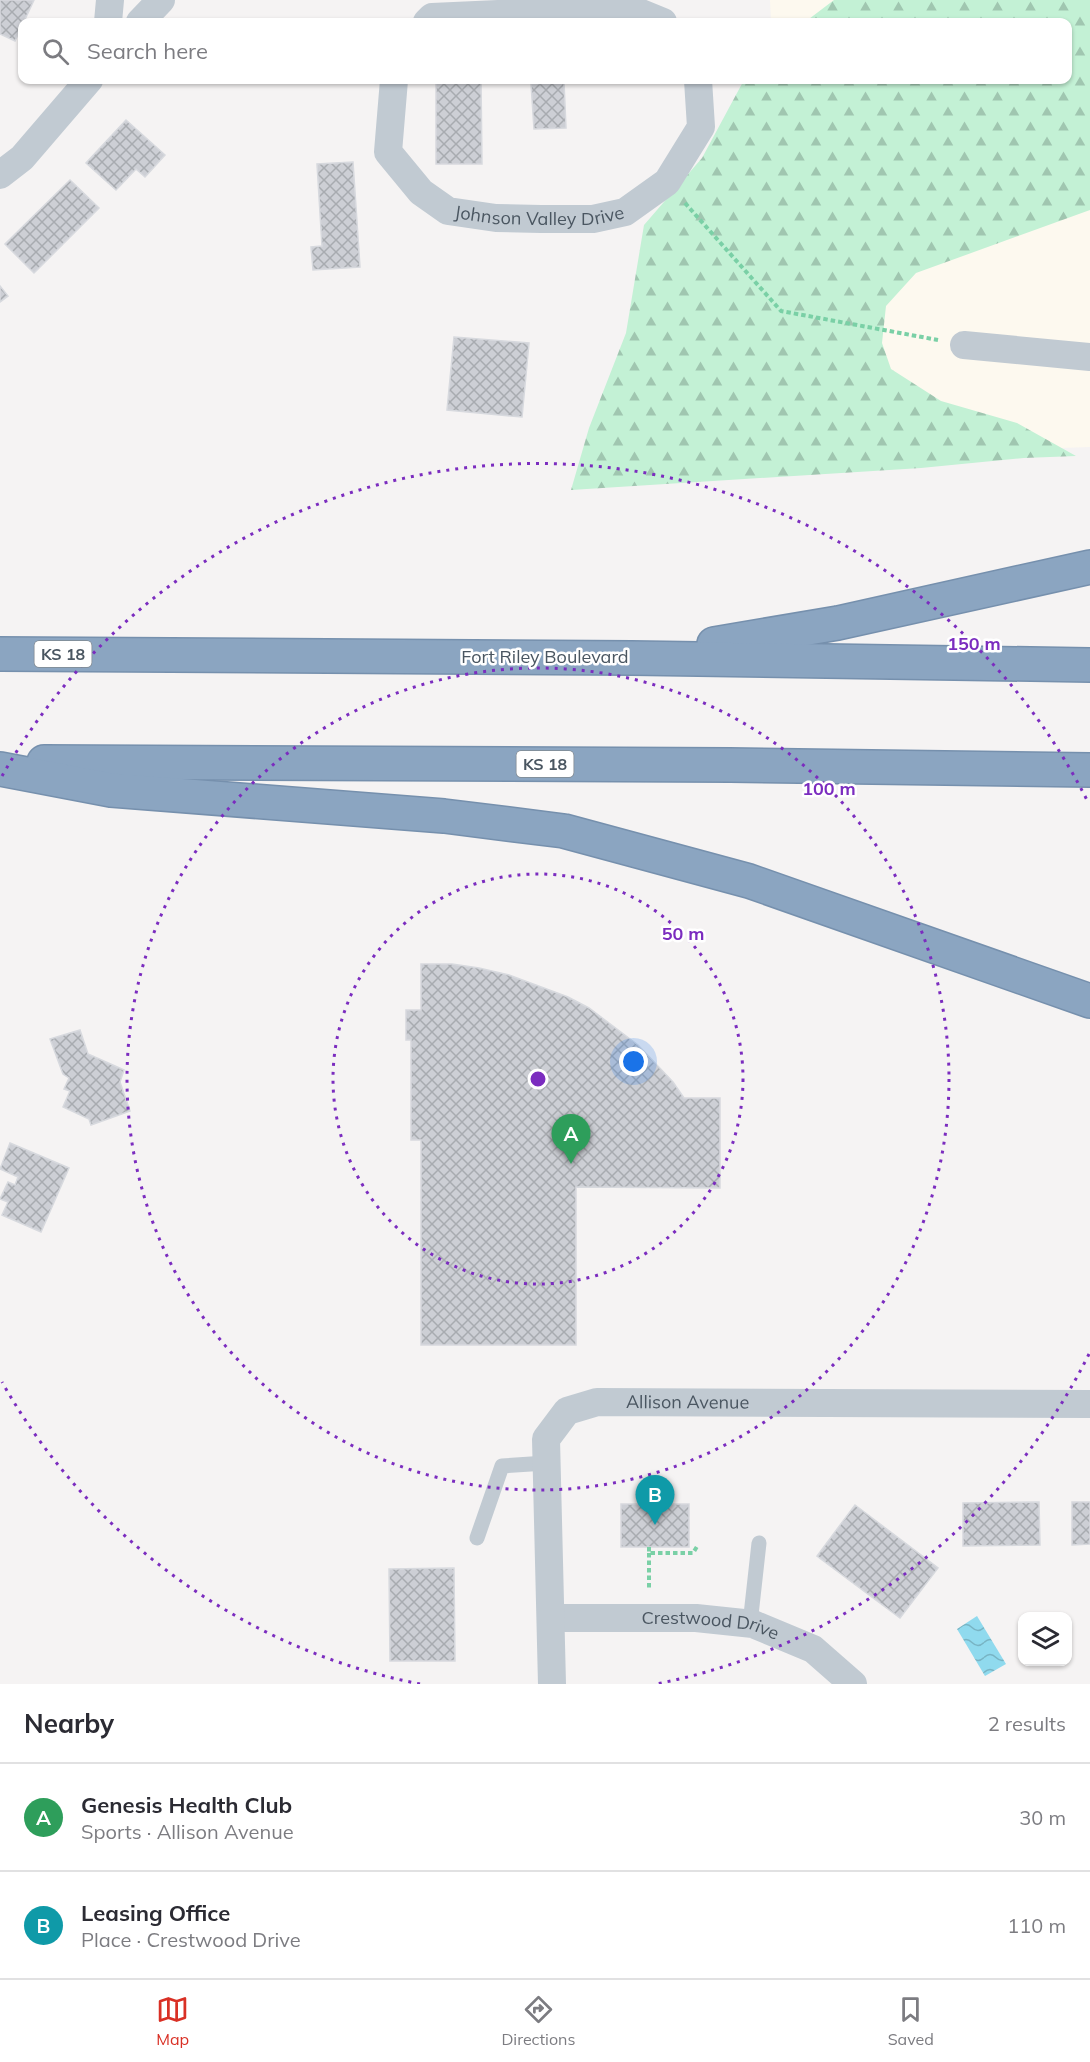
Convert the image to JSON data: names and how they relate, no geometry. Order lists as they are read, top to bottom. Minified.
{"streets":{"highway":["KS 18","Fort Riley Boulevard"],"street":["Johnson Valley Drive","Allison Avenue","Crestwood Drive"]},"crossings":[["Allison Avenue","Crestwood Drive"]],"page":{"search":"Search here","pins":["A","B"],"heading":["Nearby","2 results"],"list":[{"mark":"A","name":"Genesis Health Club","note":"Sports · Allison Avenue","value":"30 m"},{"mark":"B","name":"Leasing Office","note":"Place · Crestwood Drive","value":"110 m"}],"nav":["Map","Directions","Saved"]},"rings":["150 m","100 m","50 m"]}
